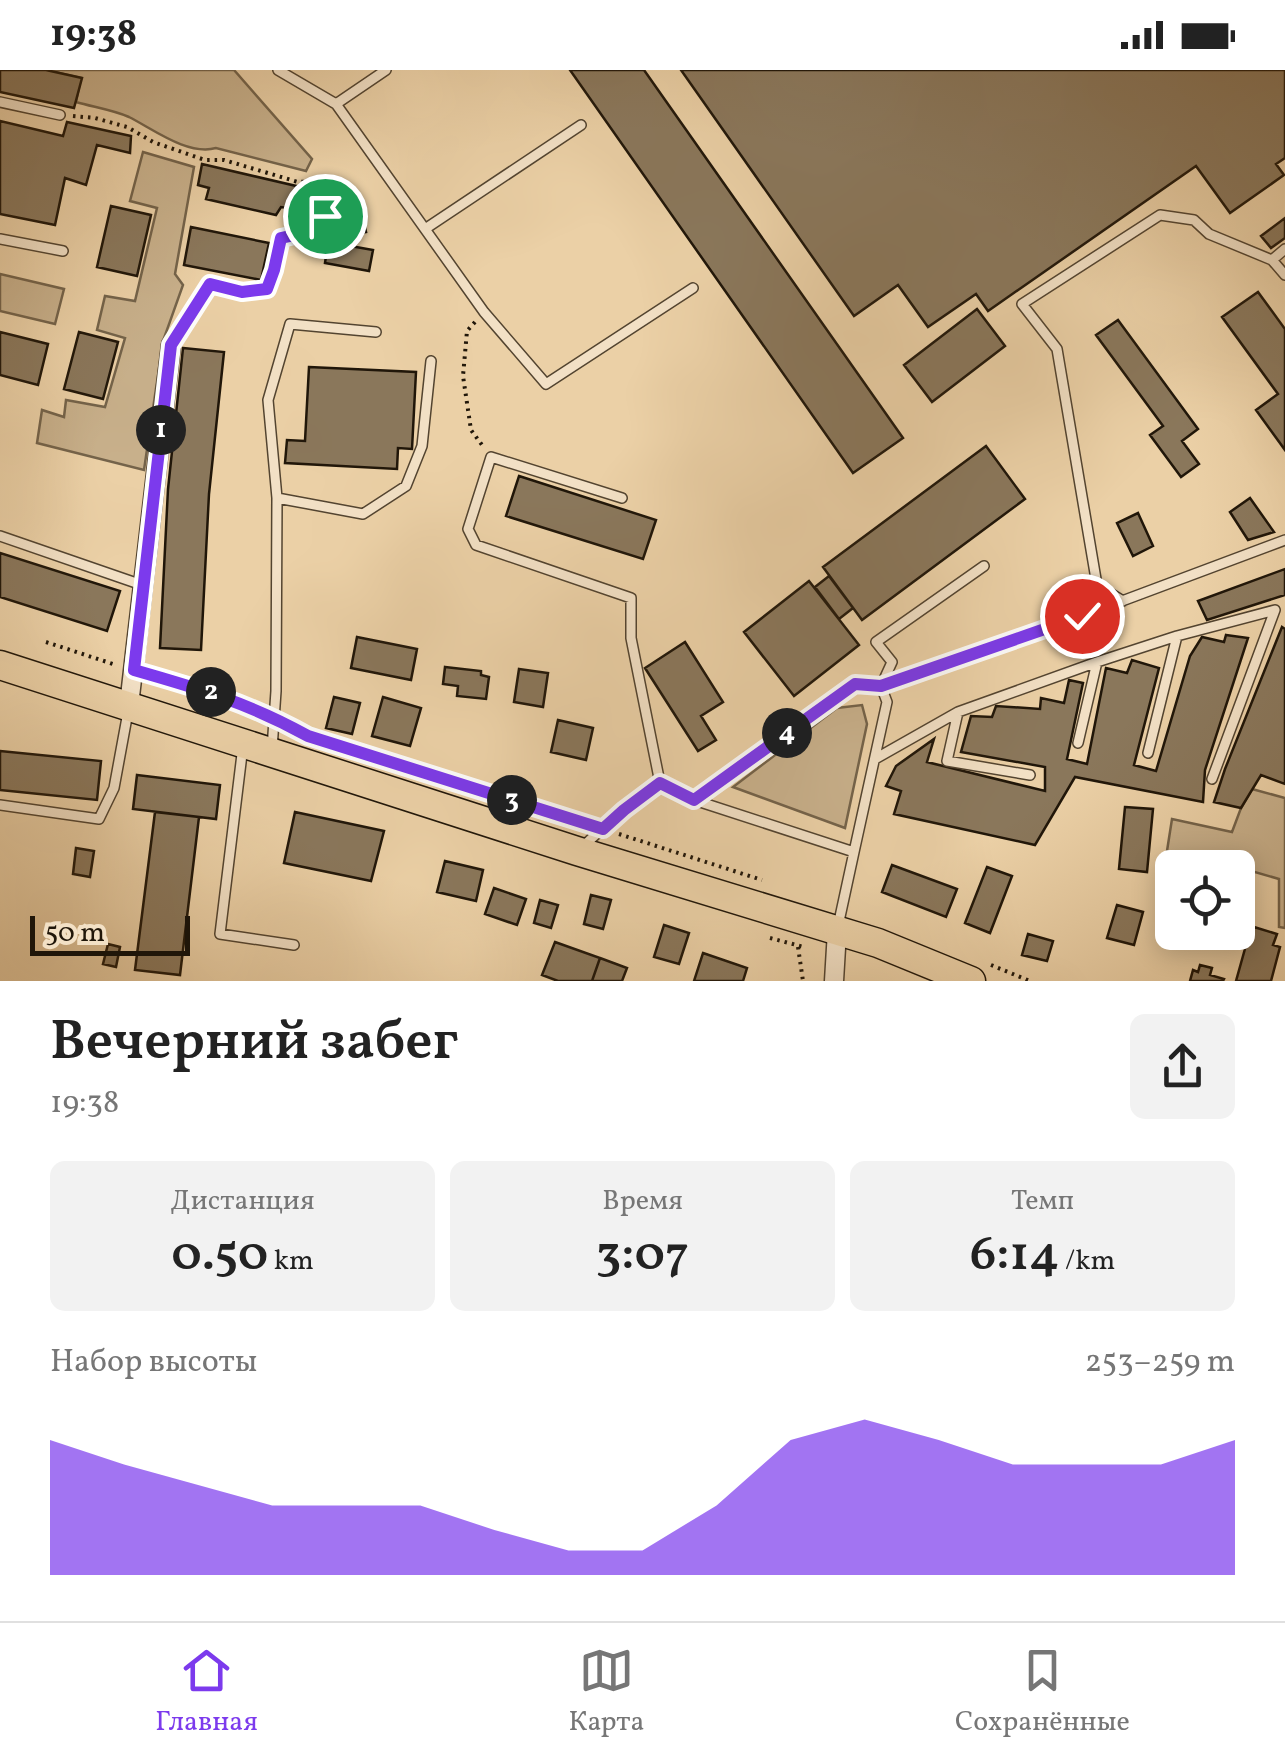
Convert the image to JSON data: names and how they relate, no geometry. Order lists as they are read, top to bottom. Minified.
{"scale_bar":"50 m","page":{"status":"19:38","pins":["1","2","4","3"],"scale":"50 m","heading":["Вечерний забег","19:38"],"stats":[["Дистанция","0.50 km"],["Время","3:07"],["Темп","6:14 /km"]],"chart":["Набор высоты","253–259 m"],"tabs":["Главная","Карта","Сохранённые"]}}
